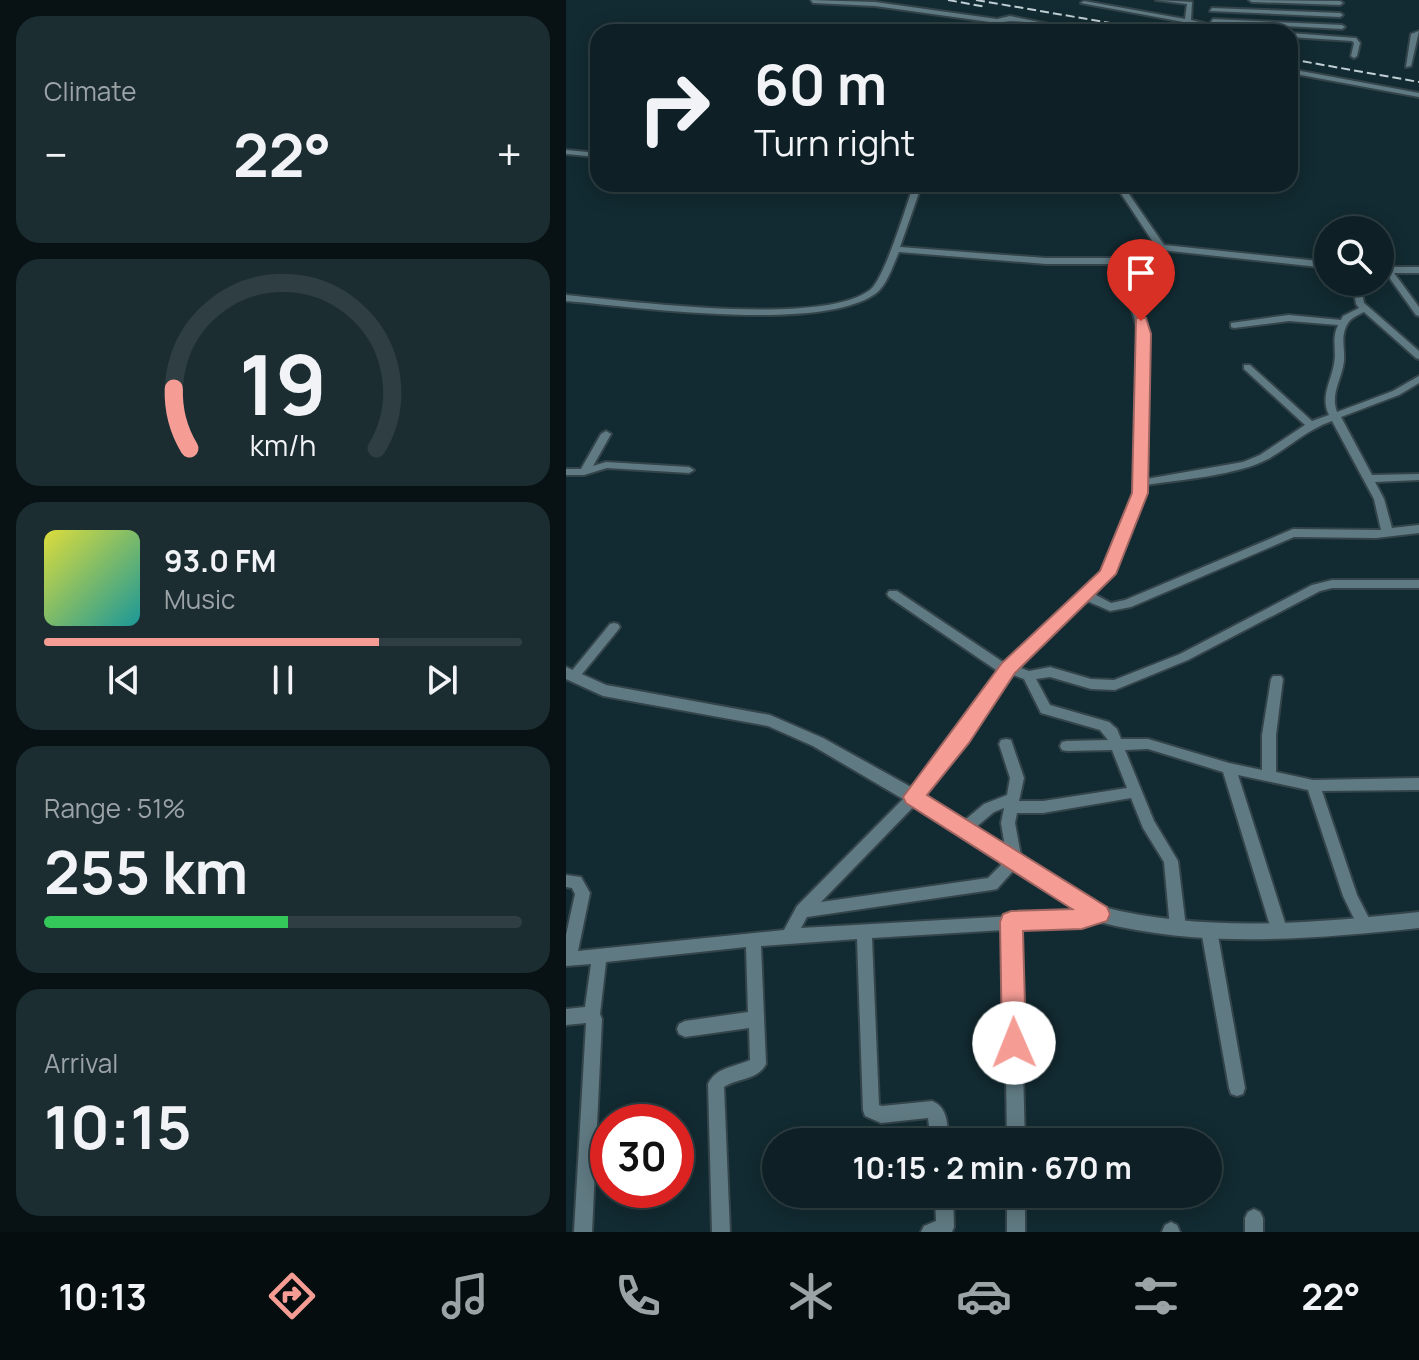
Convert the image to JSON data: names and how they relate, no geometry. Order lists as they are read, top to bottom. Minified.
{"page":{"tile":["Climate",["Range · 51%","255 km"],["Arrival","10:15"]],"turn":["60 m","Turn right"],"heat":["−","22°","+"],"song":["93.0 FM","Music"],"limit":"30","trip":"10:15 · 2 min · 670 m","tabs":["10:13","22°"],"gauge":["19","km/h"]}}
